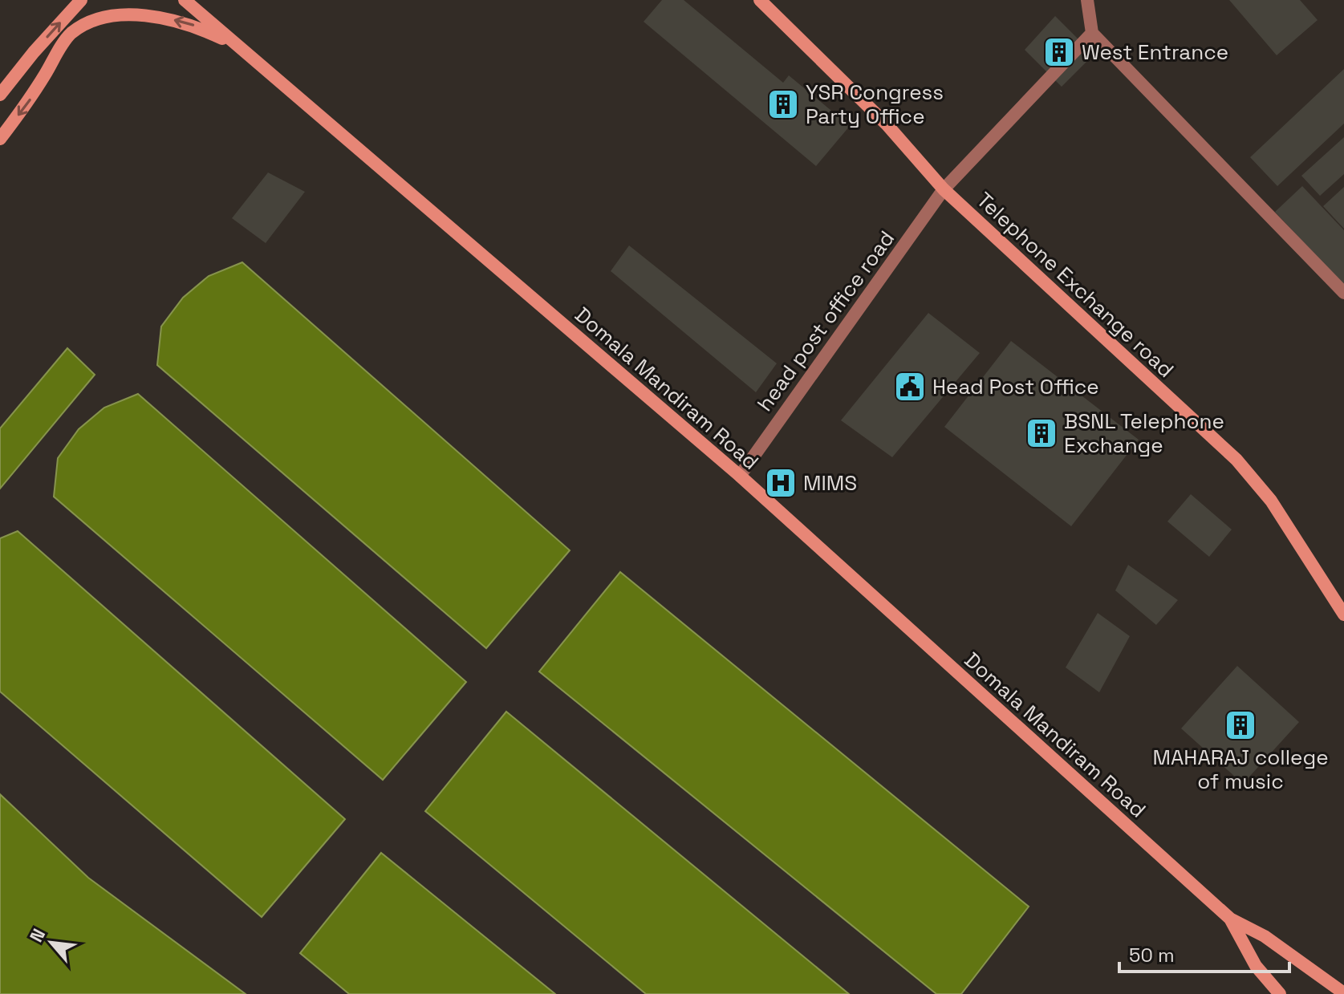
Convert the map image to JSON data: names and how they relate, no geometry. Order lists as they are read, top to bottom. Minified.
{"streets":{"street":["Telephone Exchange road","Domala Mandiram Road"],"lane":["head post office road"]},"crossings":[["Telephone Exchange road","head post office road"],["head post office road","Domala Mandiram Road"]],"places":{"building":["West Entrance","YSR Congress Party Office","BSNL Telephone Exchange","MAHARAJ college of music"],"public building":["Head Post Office"],"hospital":["MIMS"]},"scale_bar":"50 m","north":"top left"}
